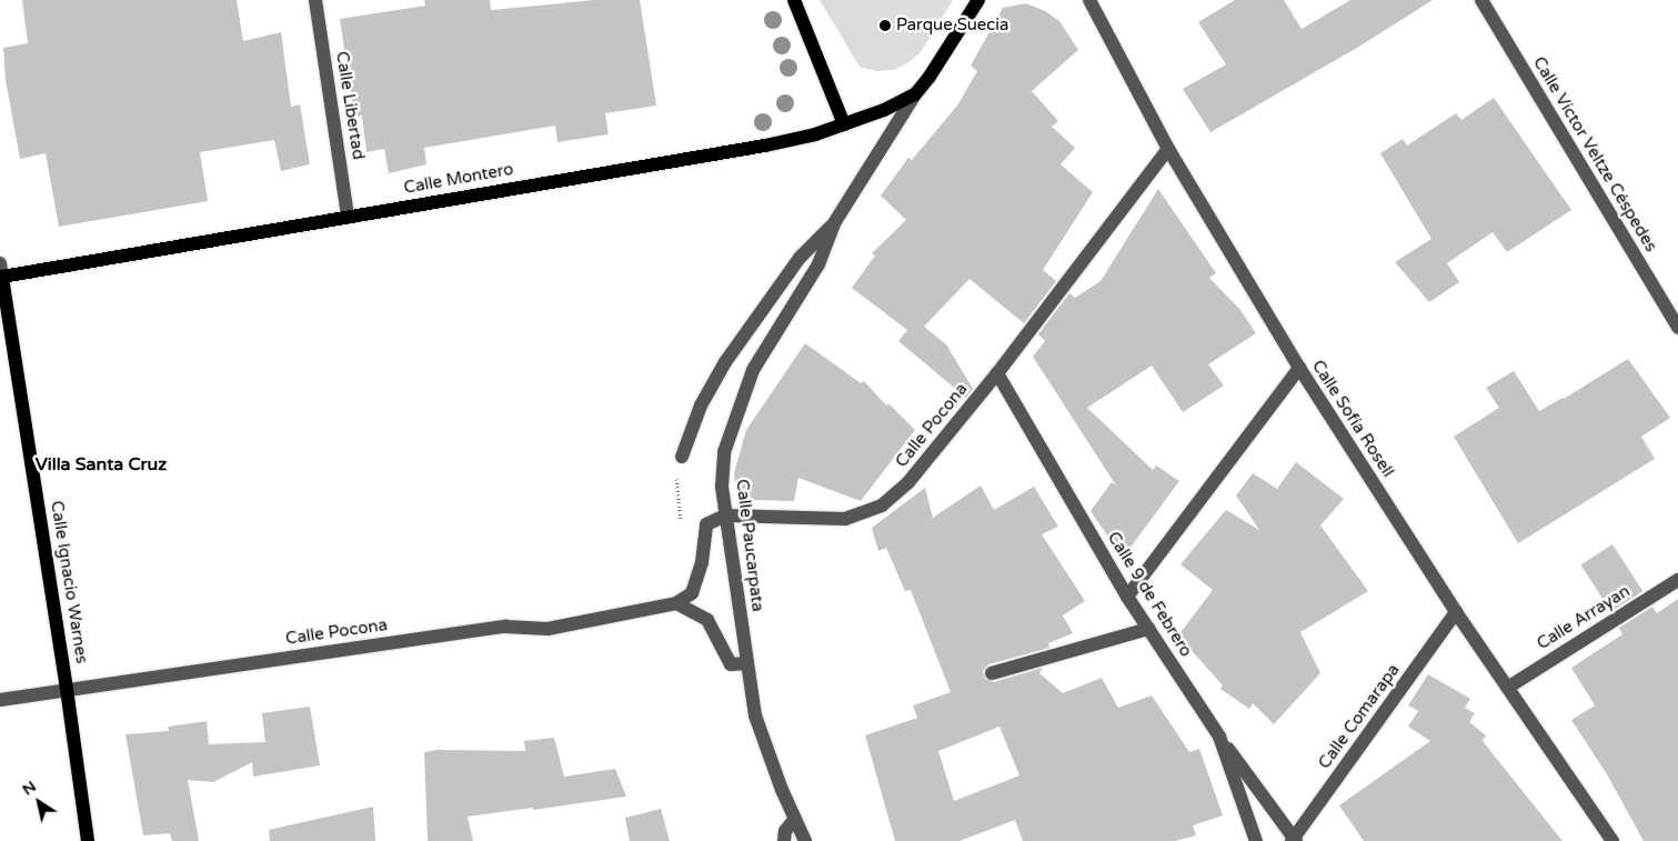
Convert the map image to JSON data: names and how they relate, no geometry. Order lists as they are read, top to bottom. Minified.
{"streets":{"main road":["Calle Montero","Calle Ignacio Warnes"],"street":["Calle Libertad","Calle Víctor Veltze Céspedes","Calle Sofía Rosell","Calle Pocona","Calle Paucarpata","Calle 9 de Febrero","Calle Arrayan","Calle Comarapa"]},"crossings":[["Calle Libertad","Calle Montero"],["Calle Montero","Calle Paucarpata"],["Calle Montero","Calle Ignacio Warnes"],["Calle Sofía Rosell","Calle Pocona"],["Calle Sofía Rosell","Calle Arrayan"],["Calle Sofía Rosell","Calle Comarapa"],["Calle Pocona","Calle Paucarpata"],["Calle Pocona","Calle Ignacio Warnes"],["Calle Pocona","Calle 9 de Febrero"]],"districts":["Villa Santa Cruz"],"places":["Parque Suecia"],"north":"top left"}
